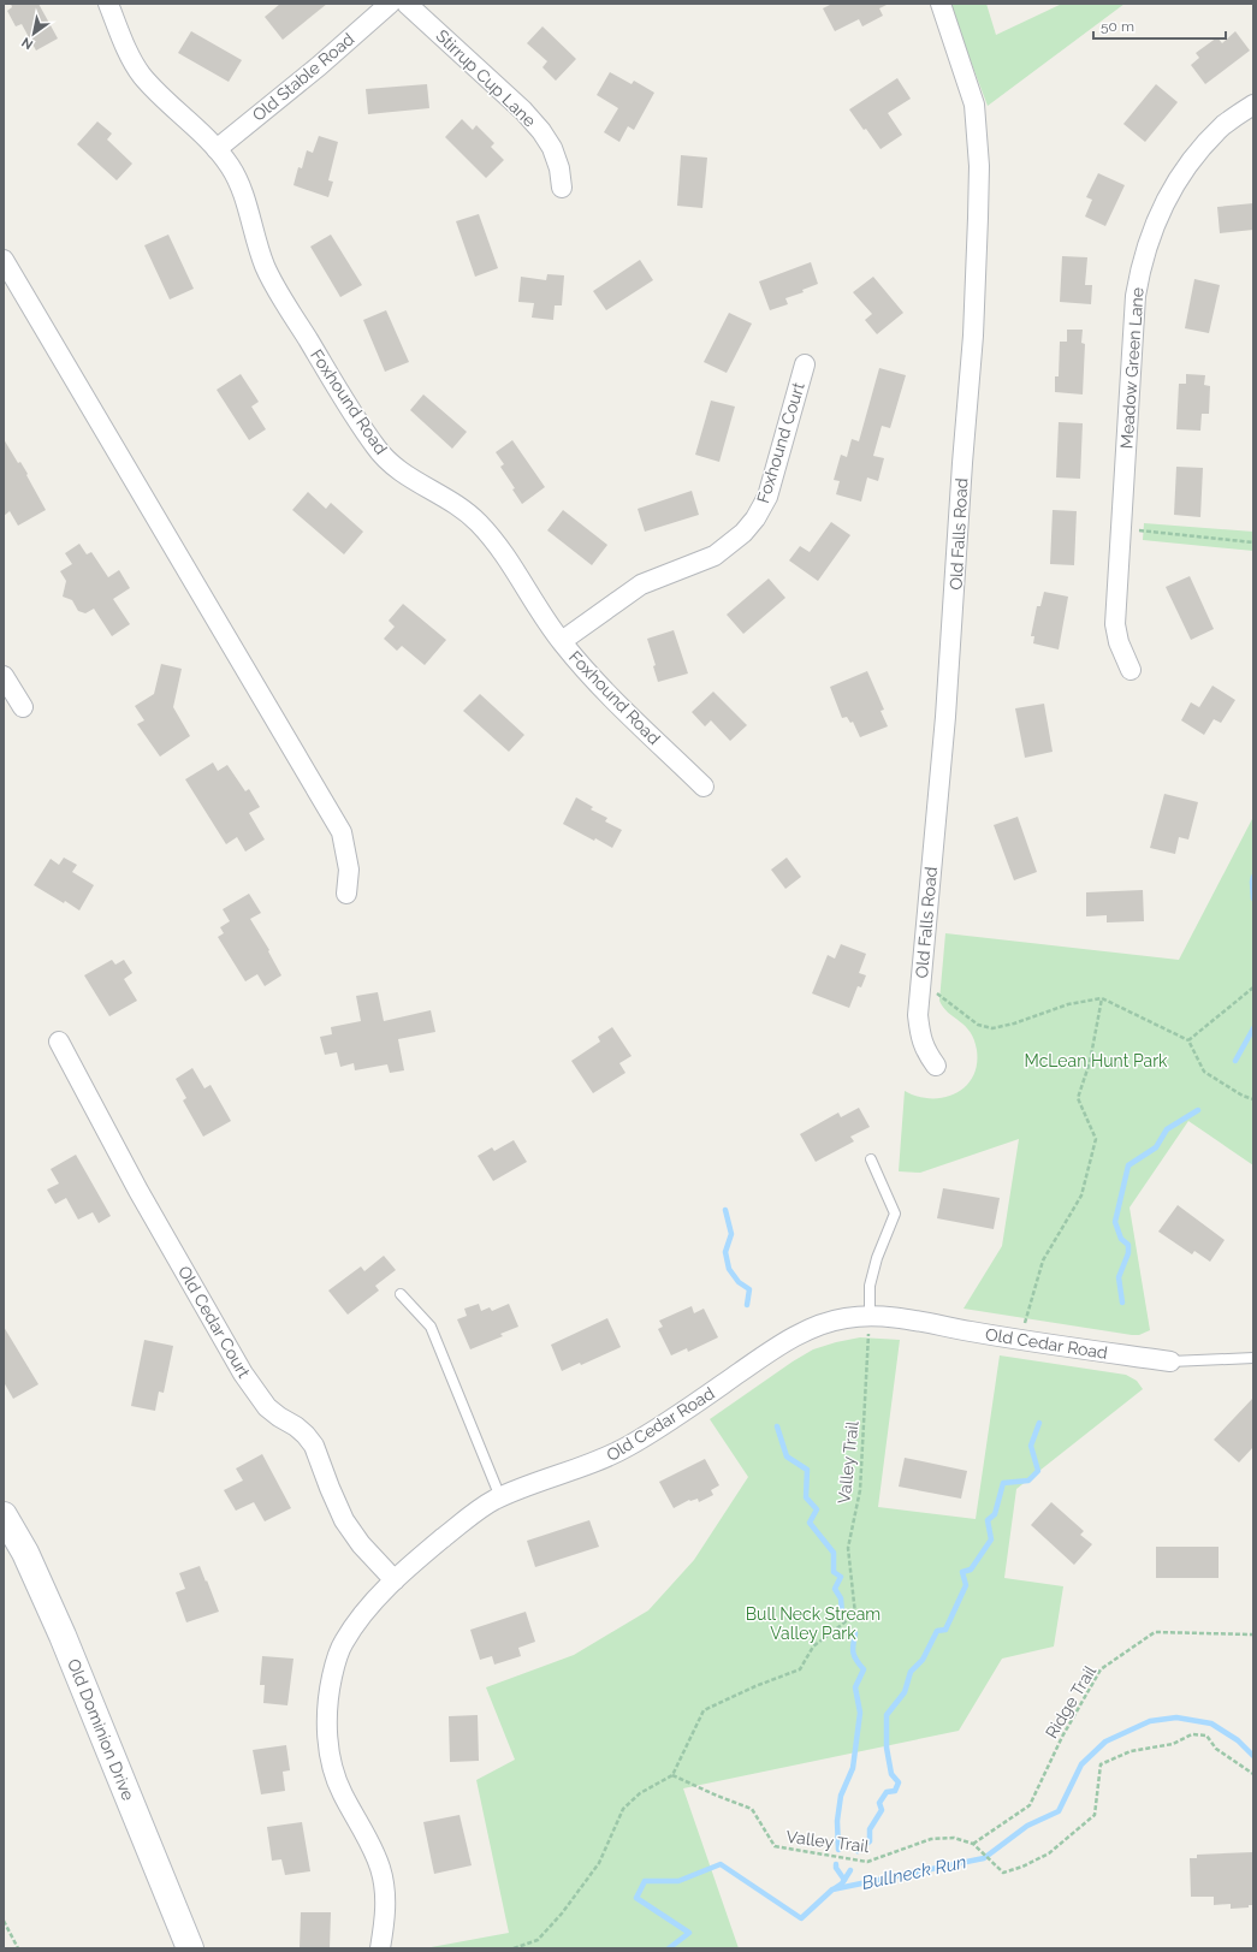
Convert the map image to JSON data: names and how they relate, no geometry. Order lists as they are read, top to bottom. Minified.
{"streets":{"main road":["Old Dominion Drive"],"street":["Old Stable Road","Stirrup Cup Lane","Meadow Green Lane","Foxhound Road","Foxhound Court","Old Falls Road","Old Cedar Court","Old Cedar Road"],"path":["Valley Trail","Ridge Trail"]},"crossings":[["Old Stable Road","Foxhound Road"],["Foxhound Road","Foxhound Court"],["Old Cedar Court","Old Cedar Road"],["Old Cedar Road","Valley Trail"],["Valley Trail","Ridge Trail"]],"water":["Bullneck Run"],"parks":["McLean Hunt Park","Bull Neck Stream Valley Park"],"scale_bar":"50 m","north":"bottom left"}
